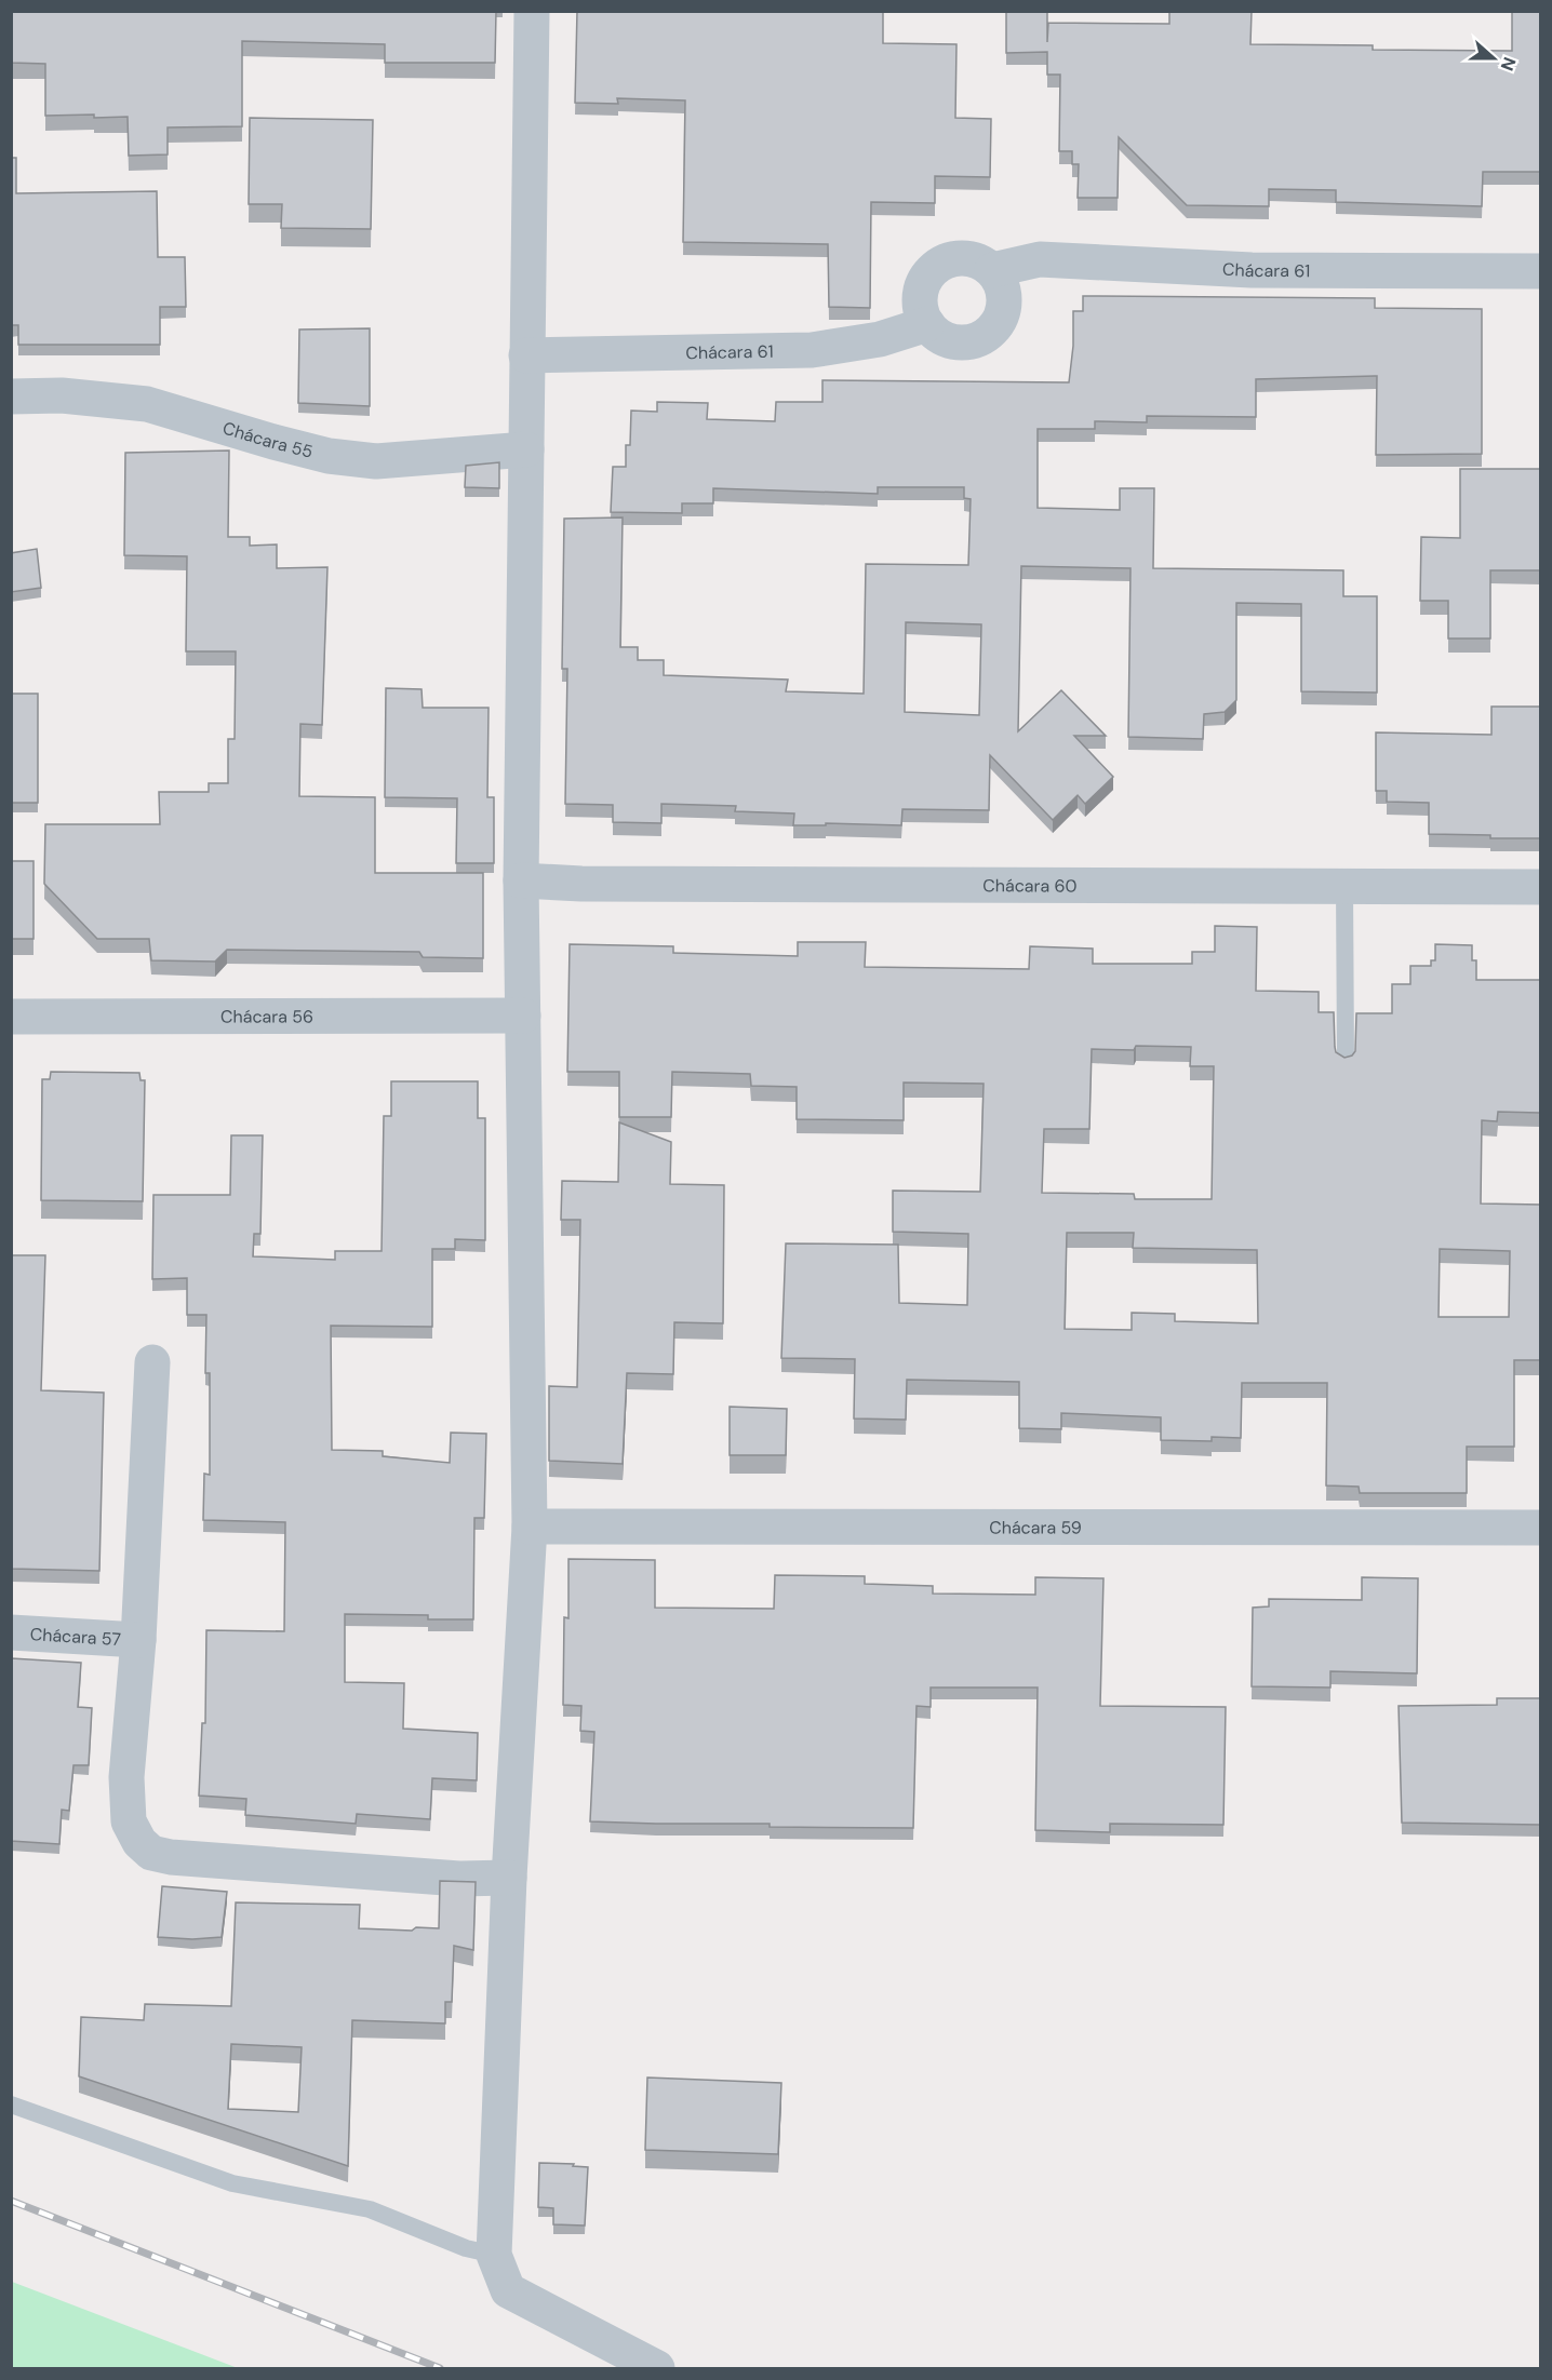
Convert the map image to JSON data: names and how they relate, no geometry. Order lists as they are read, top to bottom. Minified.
{"streets":{"street":["Chácara 61","Chácara 55","Chácara 60","Chácara 56","Chácara 59","Chácara 57"]},"north":"right"}
